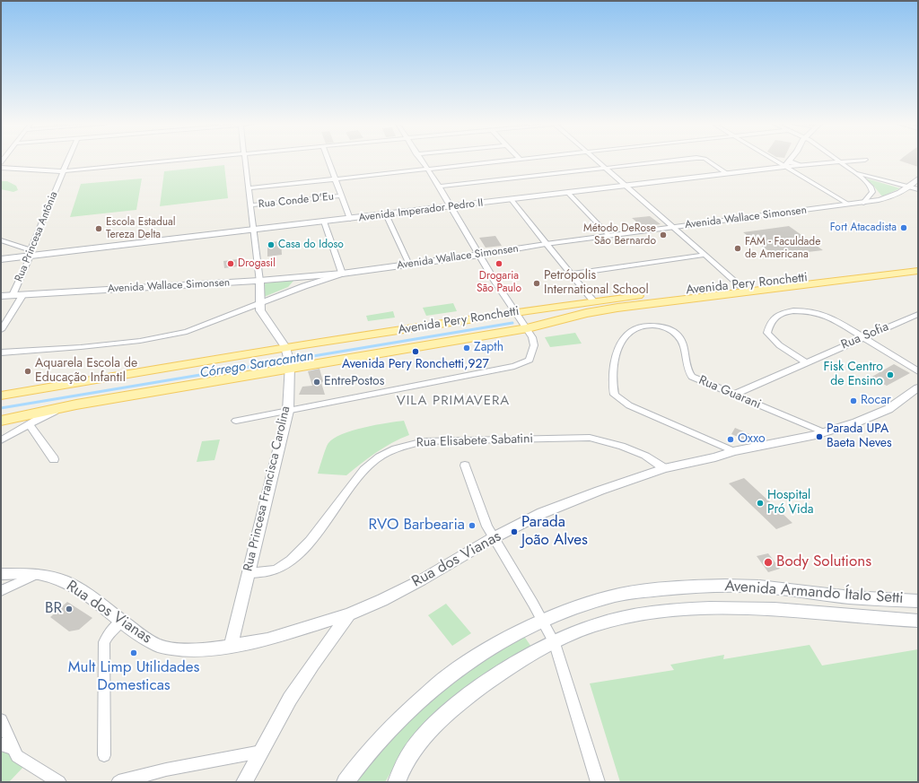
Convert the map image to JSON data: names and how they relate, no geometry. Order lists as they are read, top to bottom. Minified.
{"streets":{"main road":["Avenida Pery Ronchetti","Avenida Armando Ítalo Setti"],"street":["Rua Conde D'Eu","Avenida Imperador Pedro II","Avenida Wallace Simonsen","Rua Princesa Antônia","Rua Sofia","Rua Guarani","Rua Elisabete Sabatini","Rua Princesa Francisca Carolina","Rua dos Vianas"]},"crossings":[["Avenida Imperador Pedro II","Rua Princesa Antônia"],["Avenida Wallace Simonsen","Rua Princesa Antônia"],["Avenida Pery Ronchetti","Rua Princesa Francisca Carolina"],["Rua Sofia","Rua Guarani"],["Rua Guarani","Rua dos Vianas"],["Rua Elisabete Sabatini","Rua Princesa Francisca Carolina"],["Rua Elisabete Sabatini","Rua dos Vianas"],["Rua Princesa Francisca Carolina","Rua dos Vianas"]],"districts":["VILA PRIMAVERA"],"water":["Córrego Saracantan"],"places":["Fort Atacadista","Escola Estadual Tereza Delta","Método DeRose São Bernardo","Casa do Idoso","FAM - Faculdade de Americana","Drogasil","Drogaria São Paulo","Petrópolis International School","Zapth","Avenida Pery Ronchetti,927","Aquarela Escola de Educação Infantil","Fisk Centro de Ensino","EntrePostos","Rocar","Parada UPA Baeta Neves","Oxxo","Hospital Pró Vida","RVO Barbearia","Parada João Alves","Body Solutions","BR","Mult Limp Utilidades Domesticas"]}
